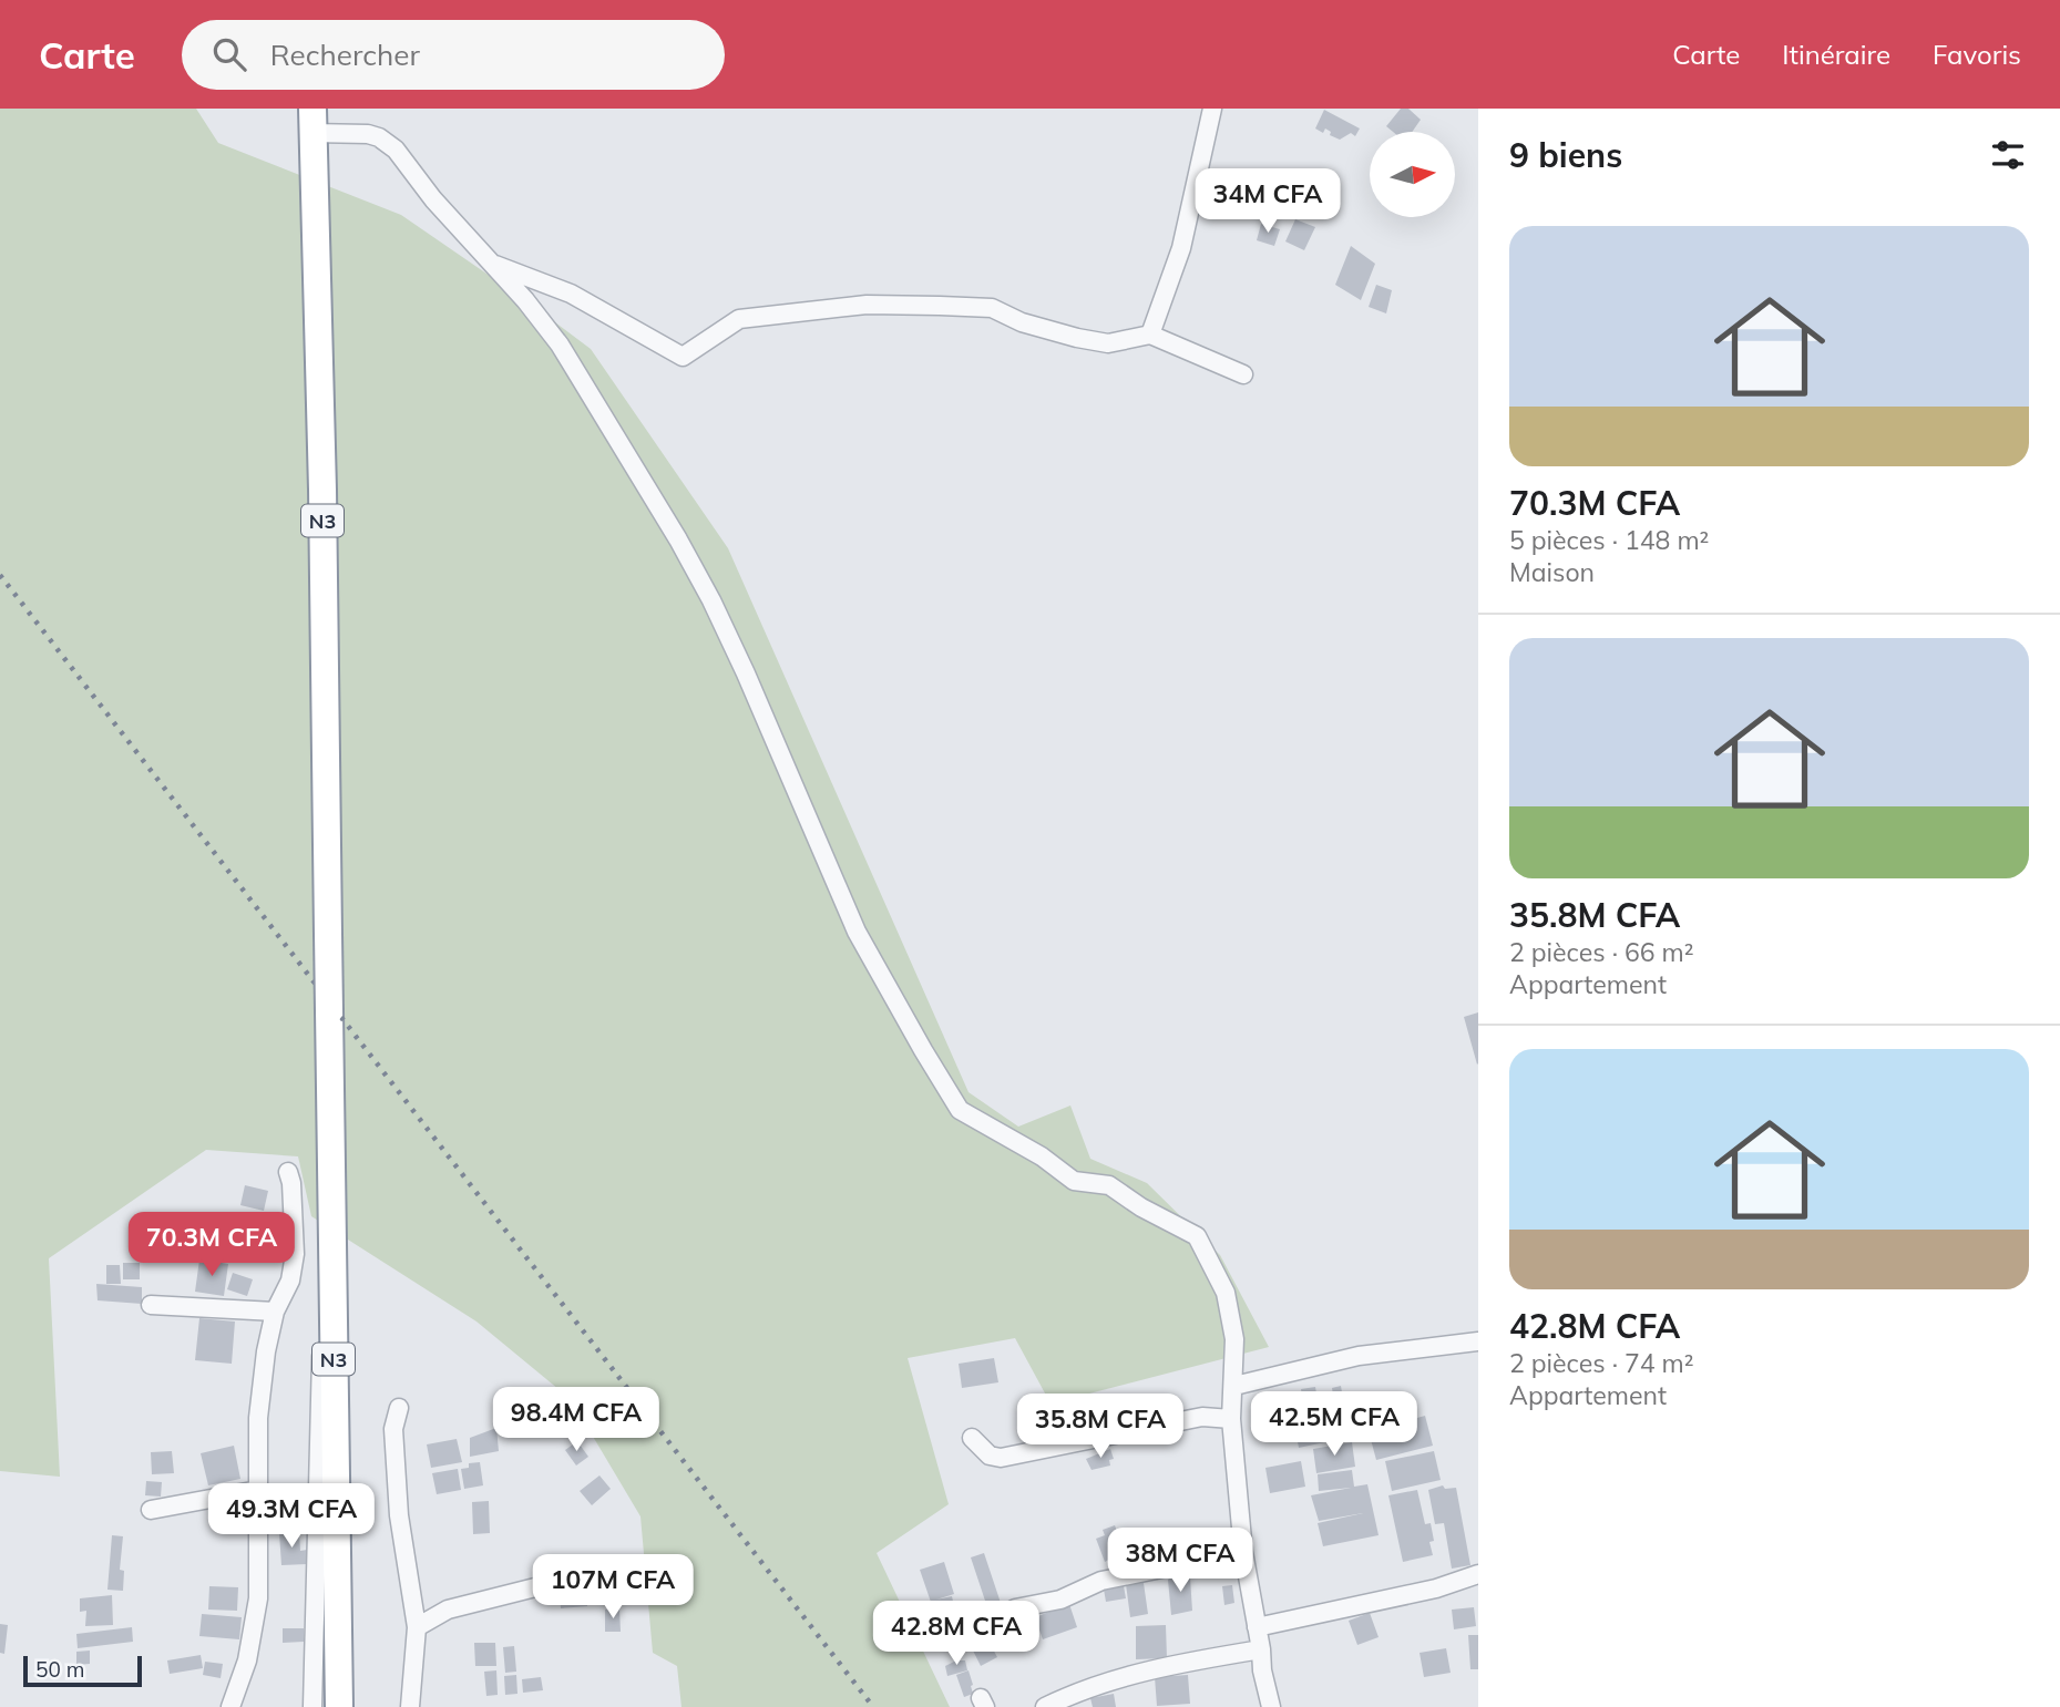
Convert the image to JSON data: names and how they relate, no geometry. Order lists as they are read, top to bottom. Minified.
{"streets":{"highway":["N3"]},"scale_bar":"50 m","north":"right","page":{"header":"Carte","search":"Rechercher","nav":["Carte","Itinéraire","Favoris"],"heading":"9 biens","price":["34M CFA","70.3M CFA","98.4M CFA","42.5M CFA","35.8M CFA","49.3M CFA","38M CFA","107M CFA","42.8M CFA"],"list":[{"name":"70.3M CFA","note":"5 pièces · 148 m² · Maison"},{"name":"35.8M CFA","note":"2 pièces · 66 m² · Appartement"},{"name":"42.8M CFA","note":"2 pièces · 74 m² · Appartement"}],"scale":"50 m"}}
